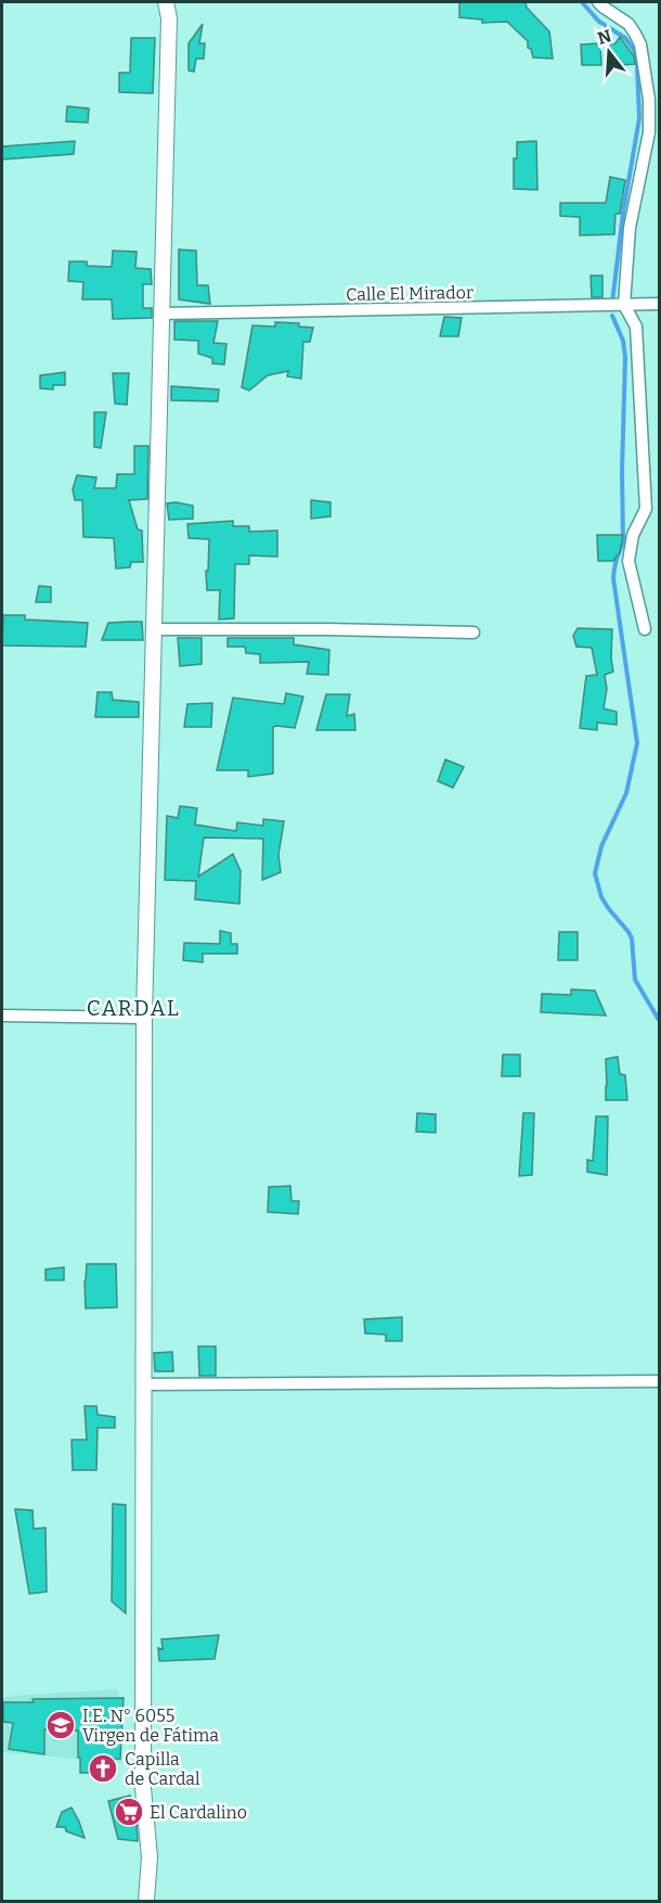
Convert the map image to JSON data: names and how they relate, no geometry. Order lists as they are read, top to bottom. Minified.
{"streets":{"street":["Calle El Mirador"]},"districts":["CARDAL"],"places":{"school or university":["I.E. N° 6055 Virgen de Fátima"],"church":["Capilla de Cardal"],"supermarket":["El Cardalino"]},"north":"top"}
